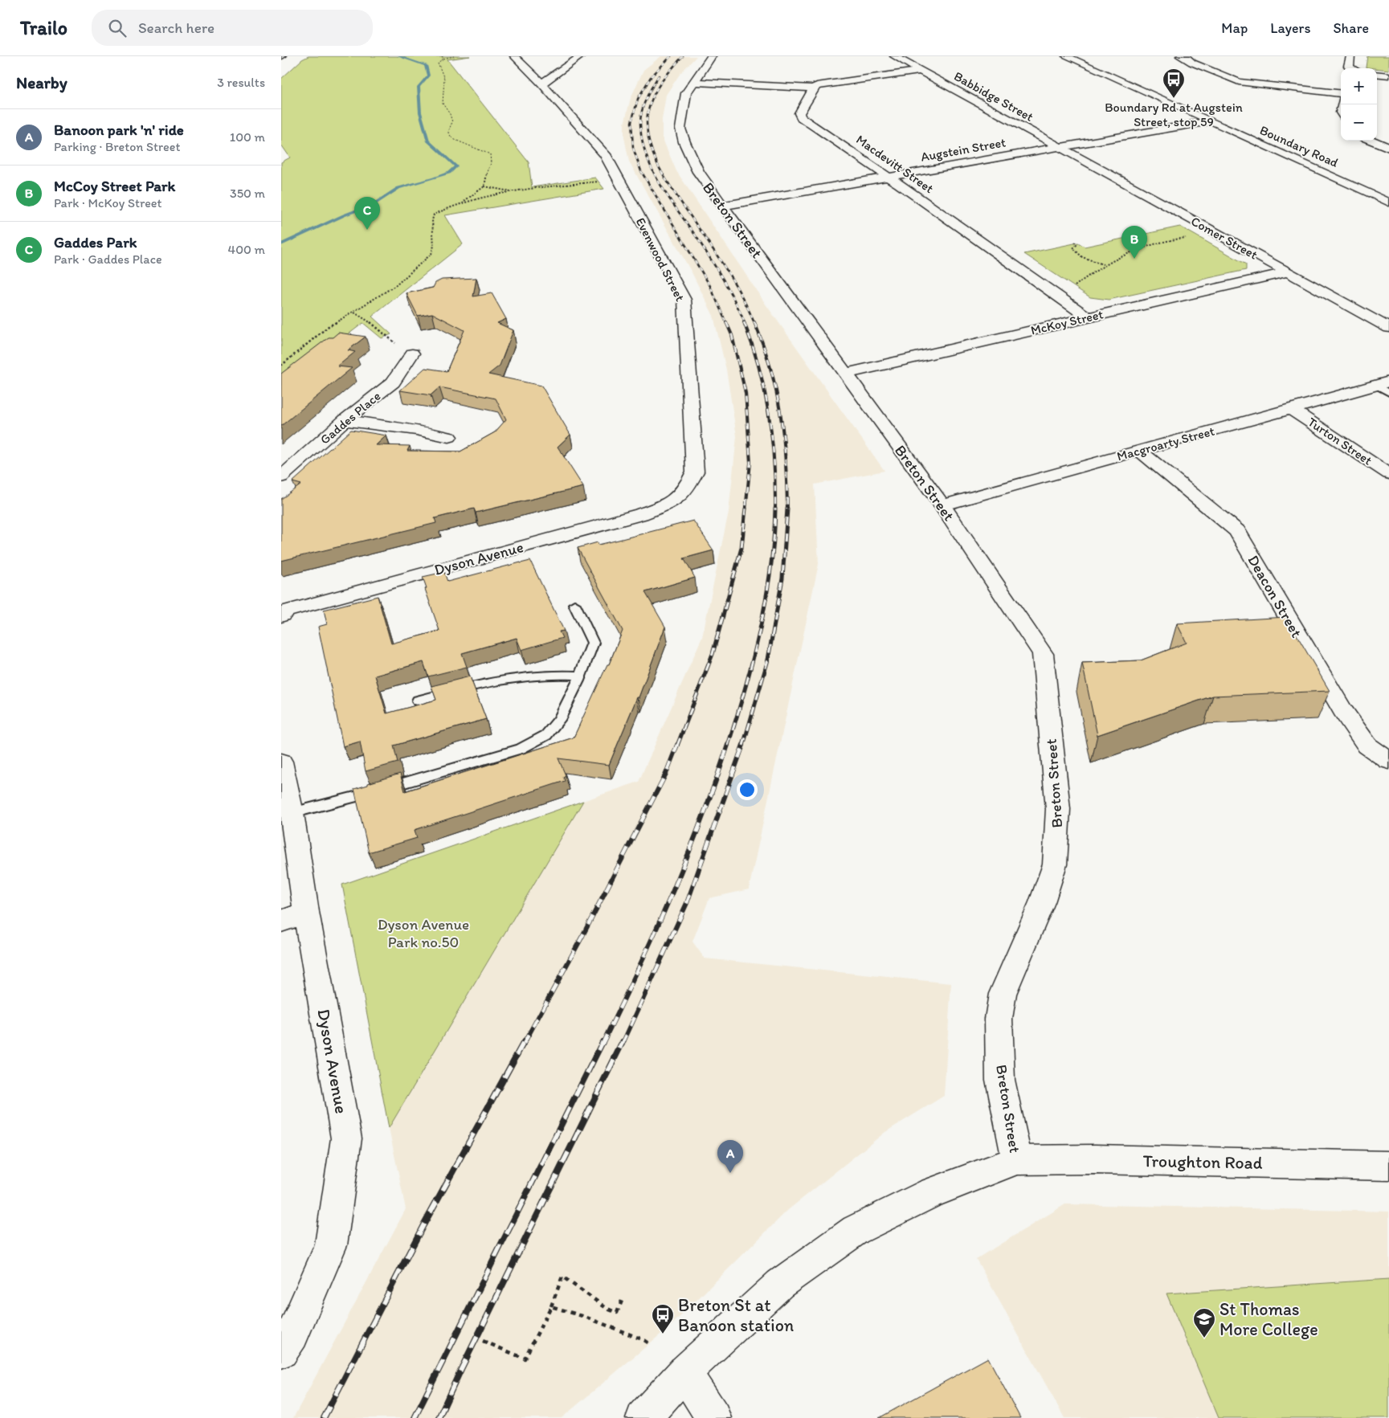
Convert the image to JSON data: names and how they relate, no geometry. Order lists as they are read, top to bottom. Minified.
{"streets":{"street":["Babbidge Street","Boundary Road","Augstein Street","Macdevitt Street","Breton Street","Comer Street","Evenwood Street","McKoy Street","Gaddes Place","Turton Street","Macgroarty Street","Dyson Avenue","Deacon Street","Troughton Road"]},"crossings":[["Babbidge Street","Augstein Street"],["Babbidge Street","Comer Street"],["Boundary Road","Augstein Street"],["Augstein Street","Macdevitt Street"],["Augstein Street","Breton Street"],["Augstein Street","Comer Street"],["Macdevitt Street","McKoy Street"],["Breton Street","McKoy Street"],["Breton Street","Macgroarty Street"],["Breton Street","Troughton Road"],["Comer Street","McKoy Street"],["Evenwood Street","Dyson Avenue"],["Turton Street","Macgroarty Street"],["Macgroarty Street","Deacon Street"]],"parks":["Dyson Avenue Park no.50"],"places":{"bus stop":["Boundary Rd at Augstein Street, stop 59","Breton St at Banoon station"],"school or university":["St Thomas More College"]},"page":{"header":"Trailo","search":"Search here","nav":["Map","Layers","Share"],"heading":["Nearby","3 results"],"map_buttons":["+","−"],"list":[{"mark":"A","name":"Banoon park 'n' ride","note":"Parking · Breton Street","value":"100 m"},{"mark":"B","name":"McCoy Street Park","note":"Park · McKoy Street","value":"350 m"},{"mark":"C","name":"Gaddes Park","note":"Park · Gaddes Place","value":"400 m"}],"pins":["C","B","A"]}}
